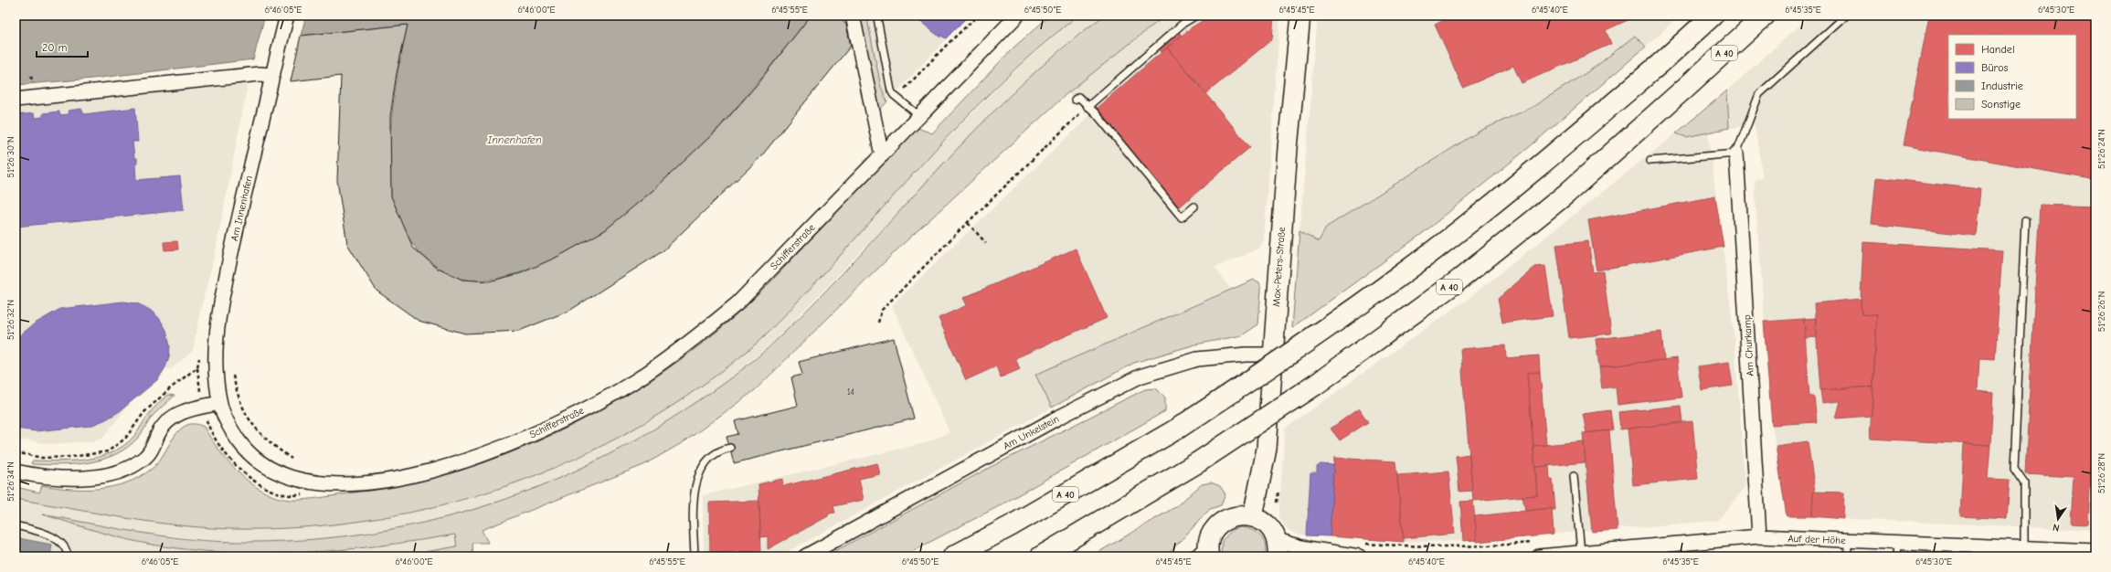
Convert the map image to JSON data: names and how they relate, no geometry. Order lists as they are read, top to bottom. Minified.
{"streets":{"highway":["A 40"],"street":["Am Innenhafen","Schifferstraße","Max-Peters-Straße","Am Churkamp","Am Unkelstein","Auf der Höhe"]},"crossings":[["Am Innenhafen","Schifferstraße"],["Max-Peters-Straße","Am Unkelstein"],["Am Churkamp","Auf der Höhe"]],"water":["Innenhafen"],"house_numbers":["14"],"legend":["Handel","Büros","Industrie","Sonstige"],"scale_bar":"20 m","north":"bottom","coordinates":["6°46'05\"E","6°46'00\"E","6°45'55\"E","6°45'50\"E","6°45'45\"E","6°45'40\"E","6°45'35\"E","6°45'30\"E","51°26'24\"N","51°26'30\"N","51°26'26\"N","51°26'32\"N","51°26'28\"N","51°26'34\"N"]}
